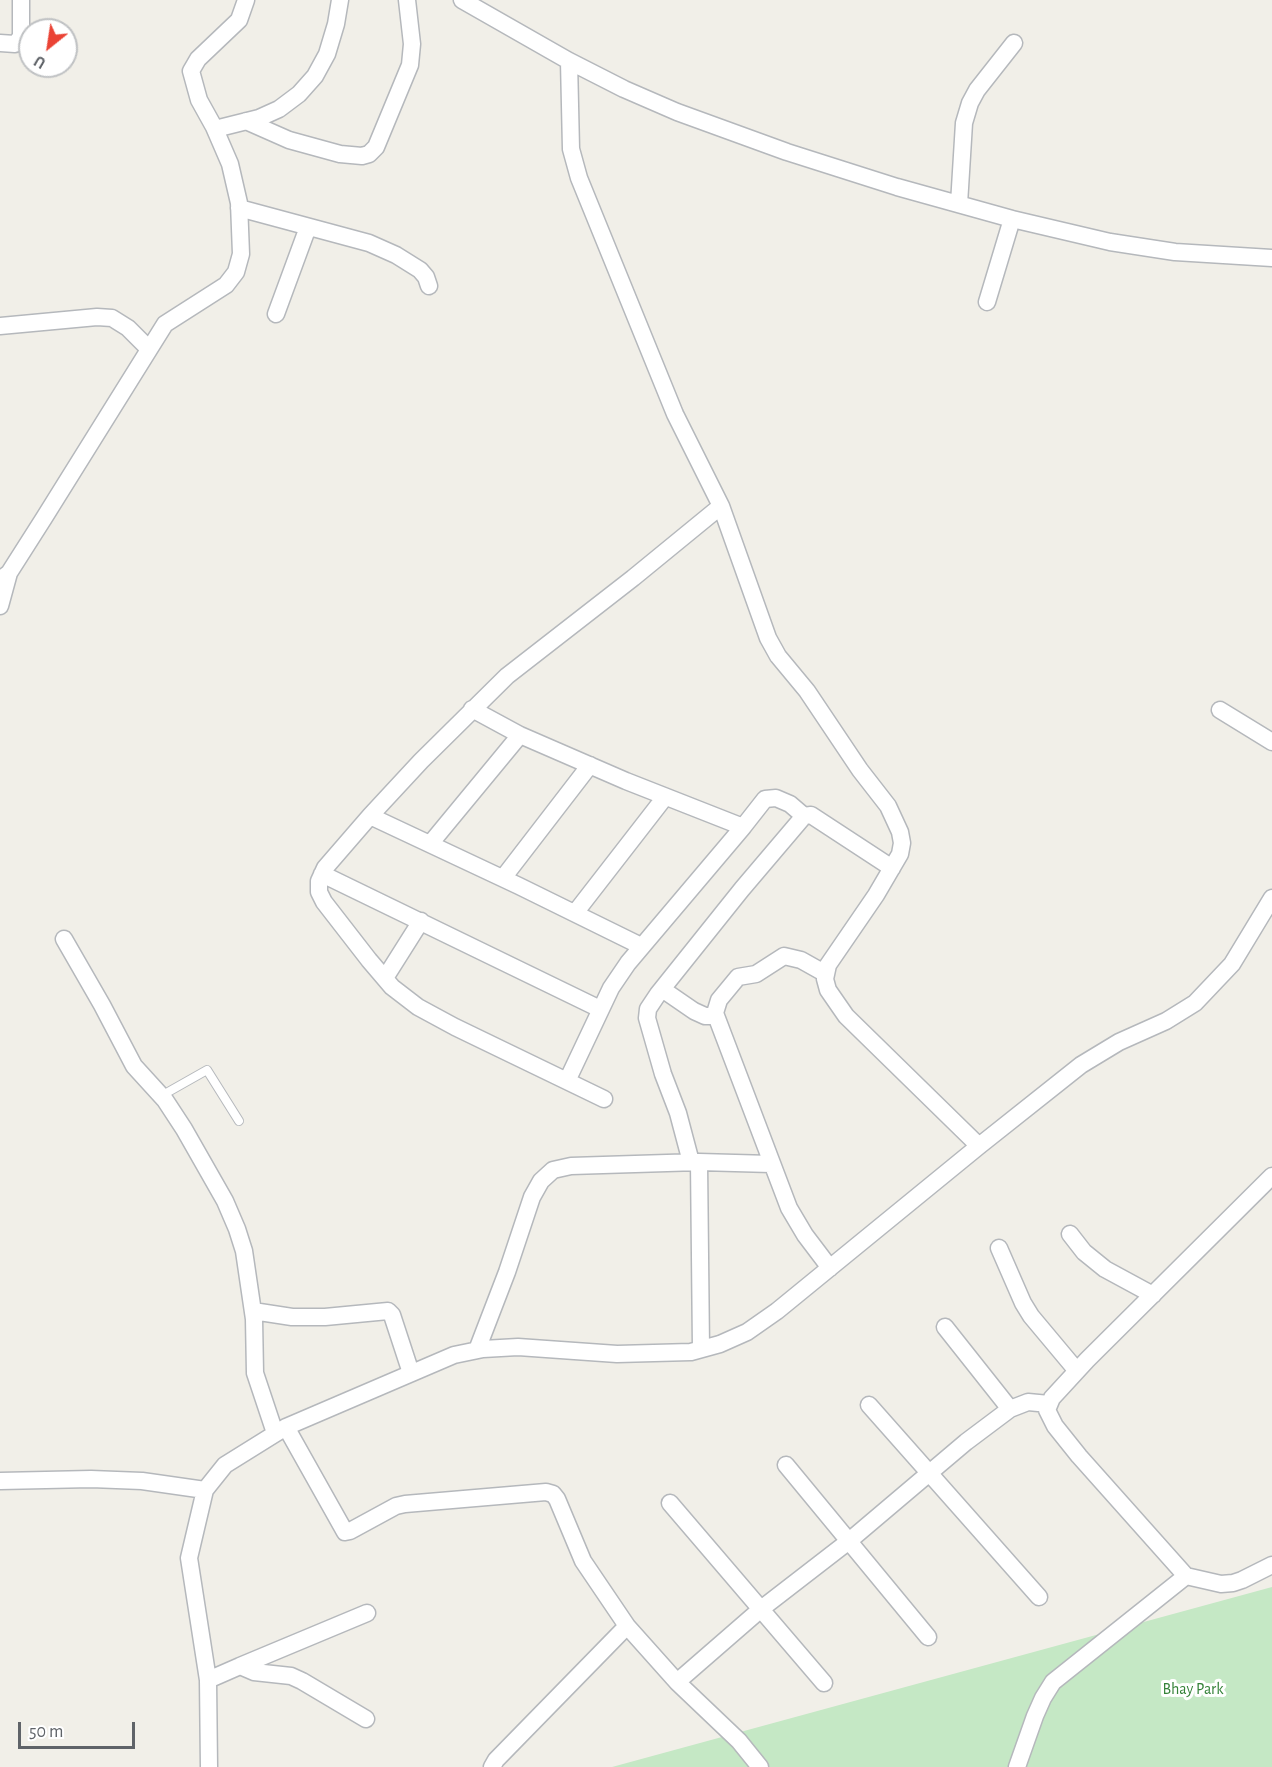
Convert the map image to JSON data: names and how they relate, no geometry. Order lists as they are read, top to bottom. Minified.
{"parks":["Bhay Park"],"scale_bar":"50 m","north":"bottom left"}
